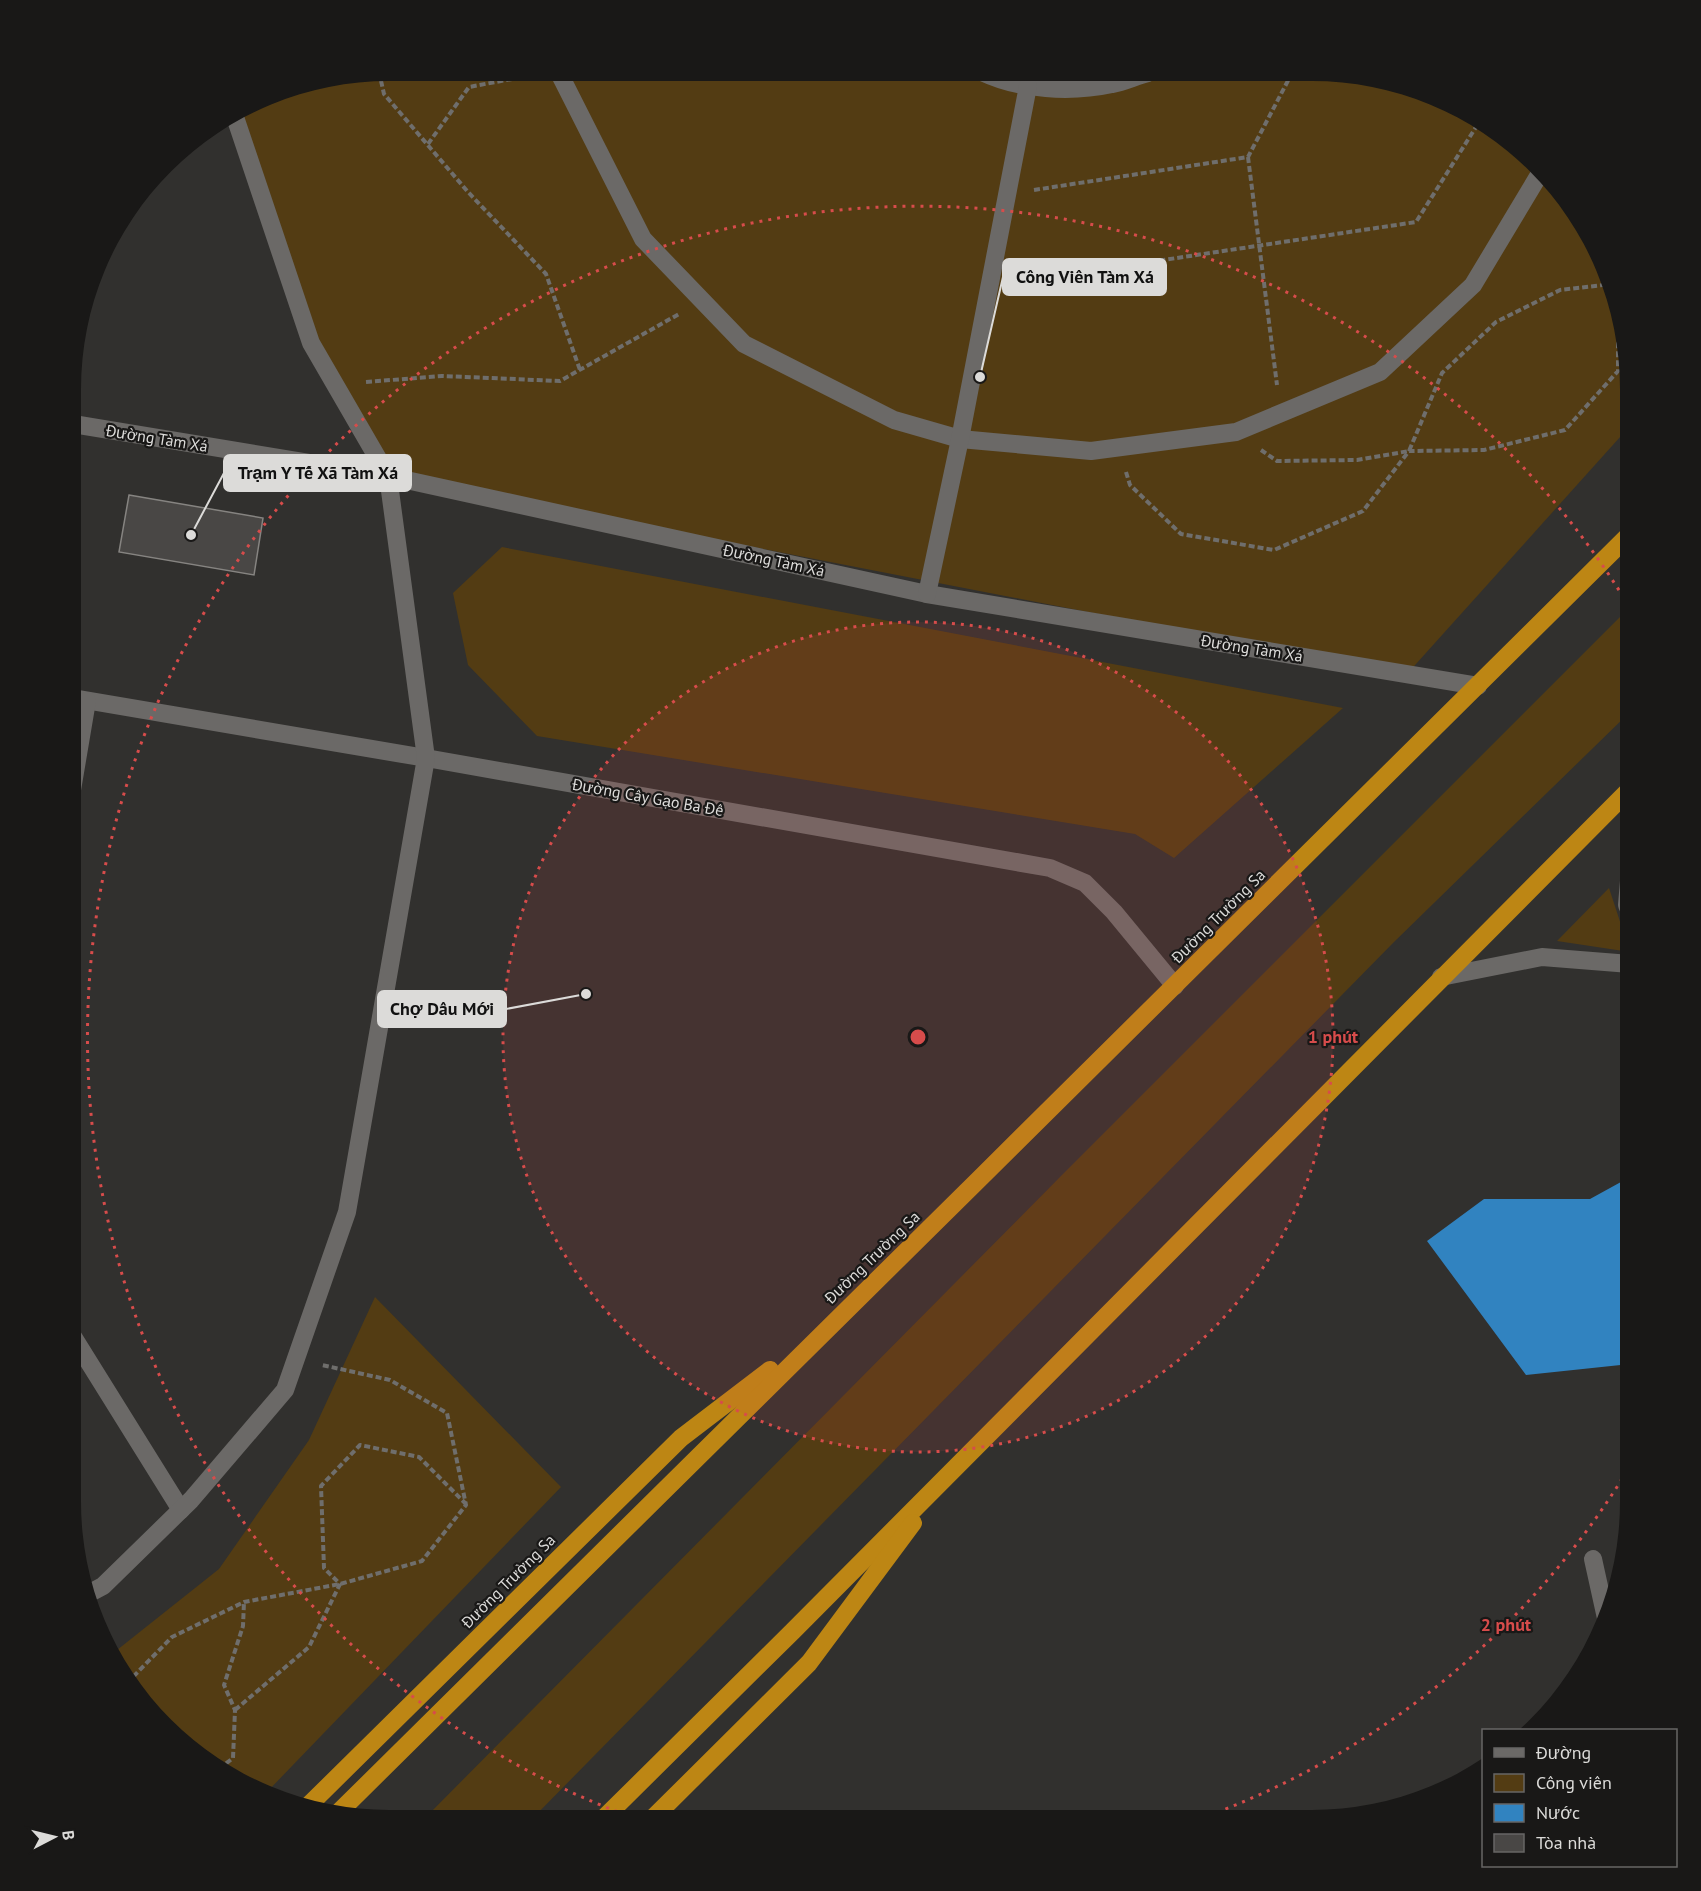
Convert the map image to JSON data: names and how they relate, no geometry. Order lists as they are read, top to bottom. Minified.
{"streets":{"highway":["Đường Trường Sa"],"street":["Đường Tàm Xá","Đường Cây Gạo Ba Đê"]},"crossings":[["Đường Tàm Xá","Đường Trường Sa"],["Đường Cây Gạo Ba Đê","Đường Trường Sa"]],"places":["Công Viên Tàm Xá","Trạm Y Tế Xã Tàm Xá","Chợ Dâu Mới"],"legend":["Đường","Công viên","Nước","Tòa nhà"],"north":"right","rings":["1 phút","2 phút"]}
